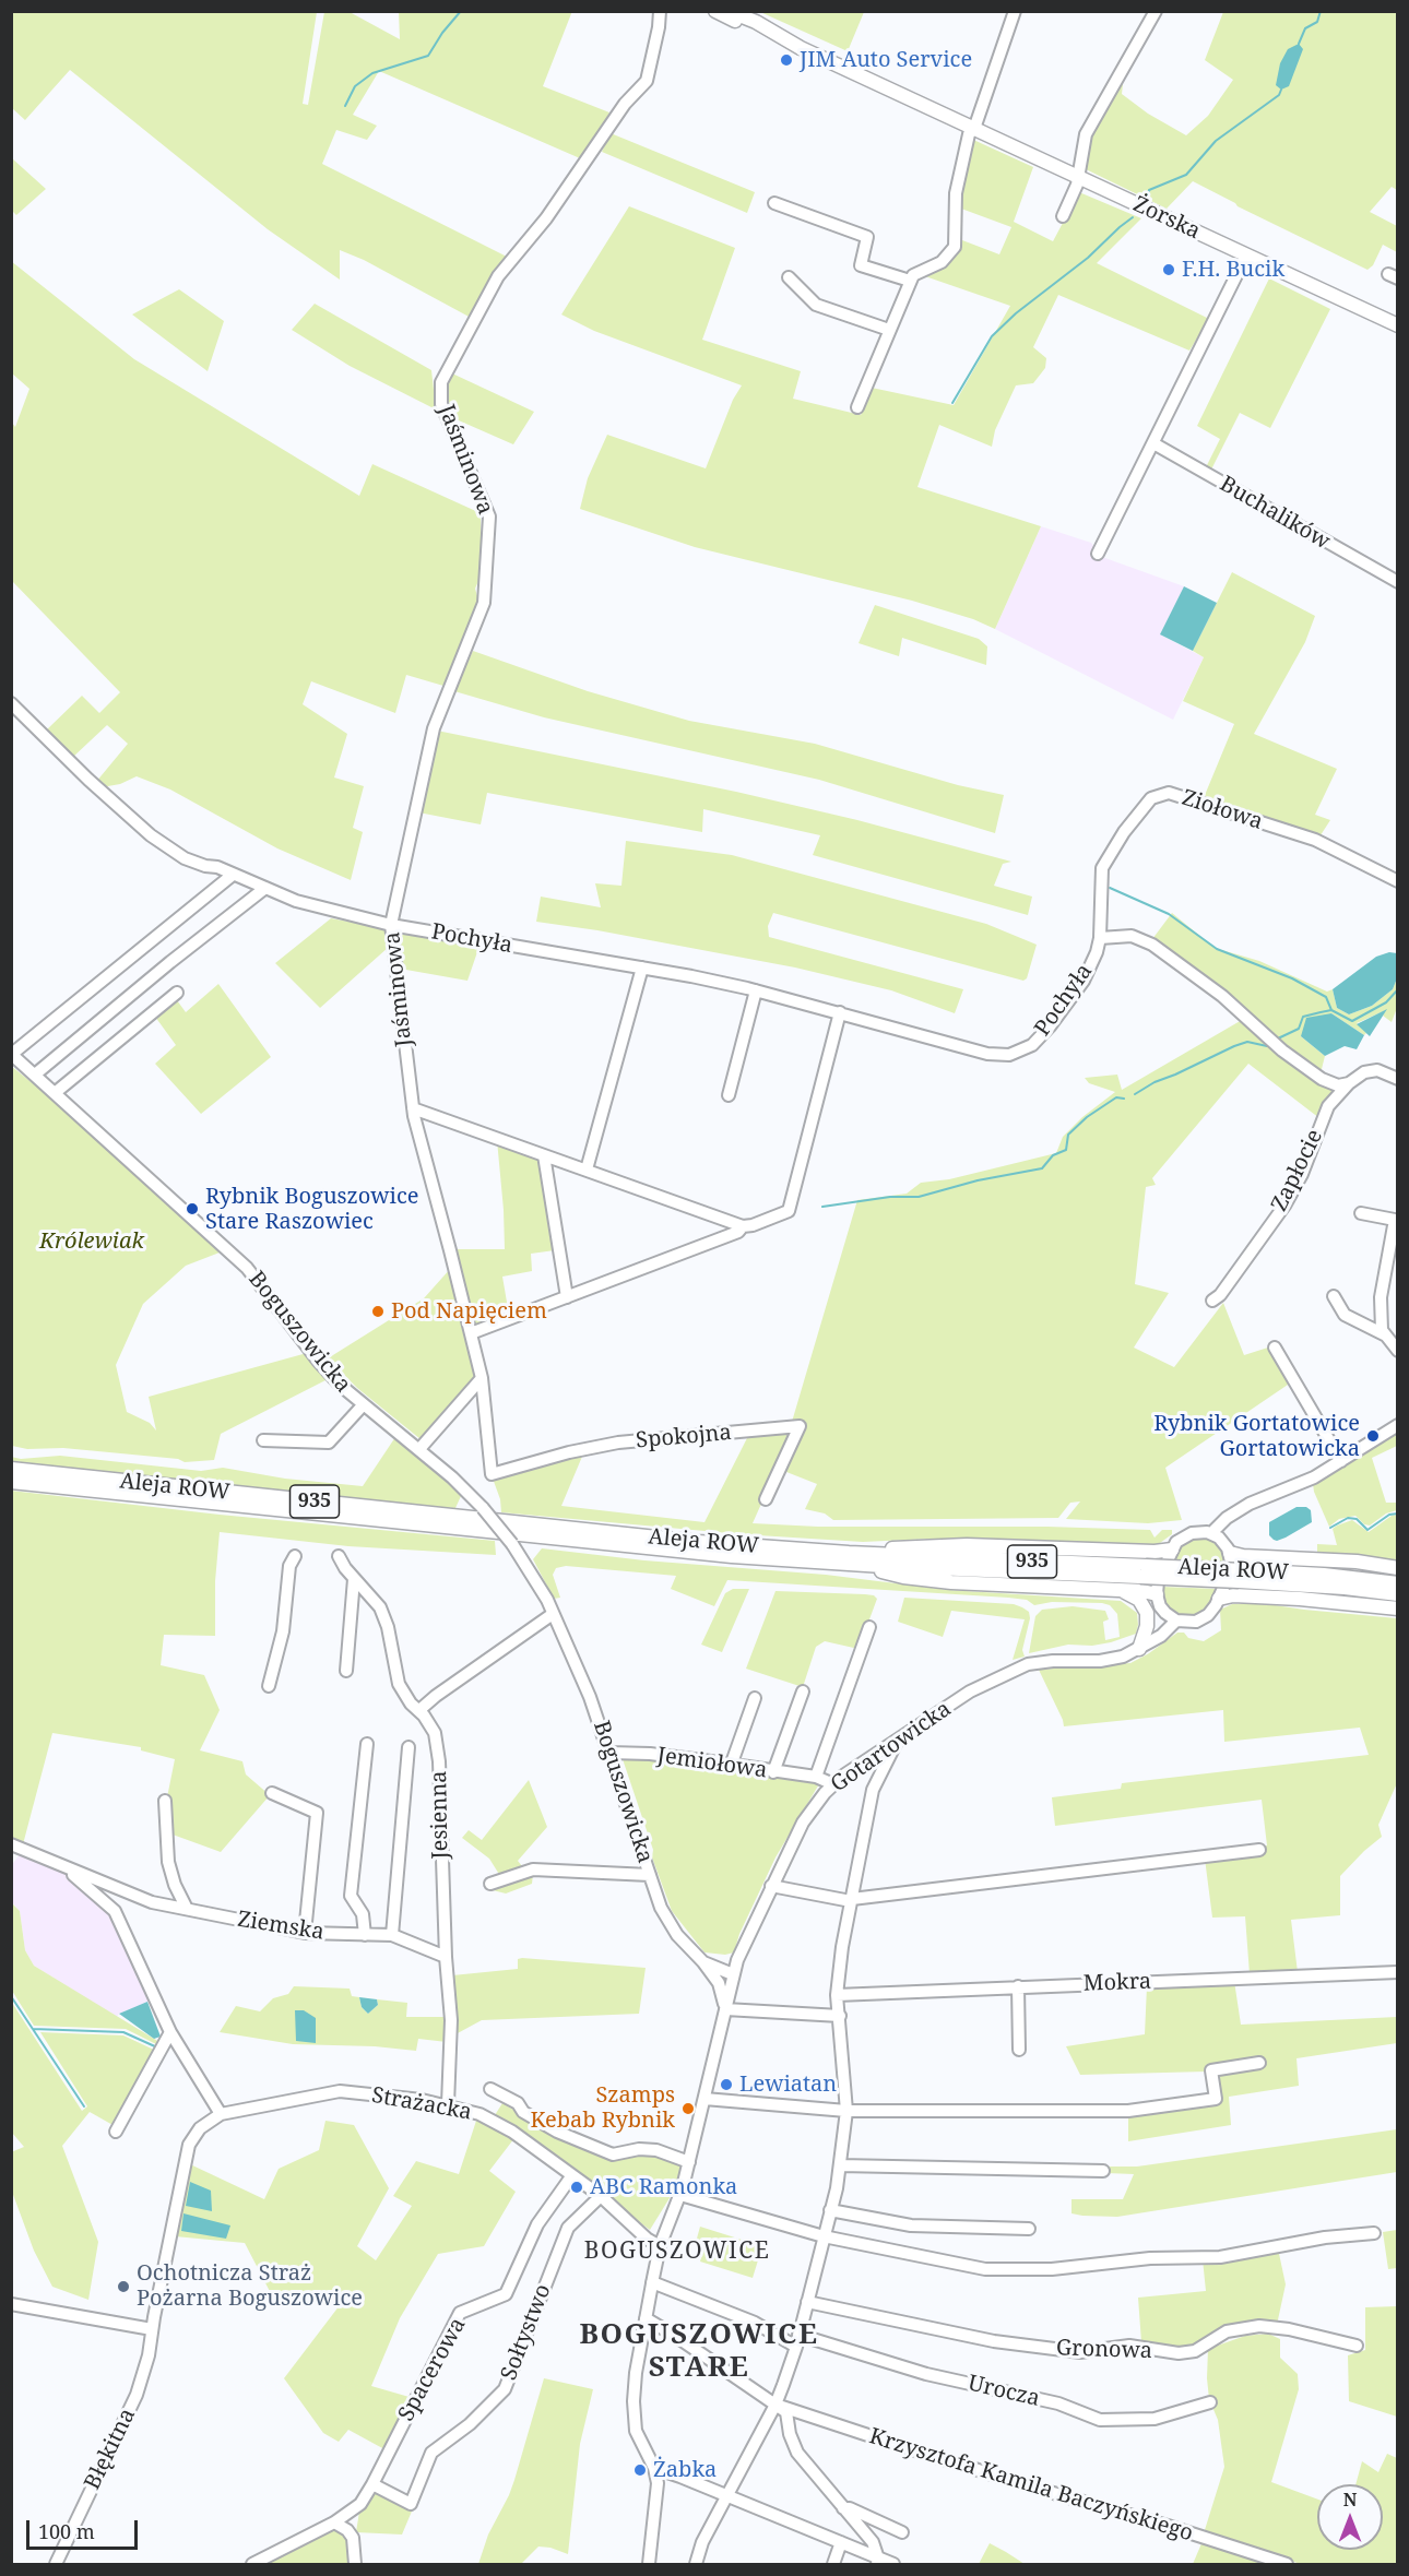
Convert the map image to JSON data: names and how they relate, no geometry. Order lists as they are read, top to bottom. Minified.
{"streets":{"main road":["Żorska","Aleja ROW","935"],"street":["Jaśminowa","Buchalików","Ziołowa","Pochyła","Zapłocie","Boguszowicka","Spokojna","Gotartowicka","Jemiołowa","Jesienna","Ziemska","Mokra","Strażacka","Sołtystwo","Gronowa","Spacerowa","Urocza","Błękitna","Krzysztofa Kamila Baczyńskiego"]},"crossings":[["Jaśminowa","Pochyła"],["Jaśminowa","Spokojna"],["Ziołowa","Pochyła"],["Pochyła","Zapłocie"],["Pochyła","Boguszowicka"],["Boguszowicka","Gotartowicka"],["Boguszowicka","Jemiołowa"],["Gotartowicka","Jemiołowa"],["Gotartowicka","Strażacka"],["Gotartowicka","Urocza"],["Jesienna","Ziemska"],["Jesienna","Strażacka"],["Strażacka","Sołtystwo"],["Strażacka","Spacerowa"],["Strażacka","Błękitna"],["Sołtystwo","Spacerowa"]],"districts":["BOGUSZOWICE","BOGUSZOWICE STARE"],"parks":["Królewiak"],"places":["JIM Auto Service","F.H. Bucik","Rybnik Boguszowice Stare Raszowiec","Pod Napięciem","Rybnik Gortatowice Gortatowicka","Lewiatan","Szamps Kebab Rybnik","ABC Ramonka","Ochotnicza Straż Pożarna Boguszowice","Żabka"],"scale_bar":"100 m","north":"top"}
